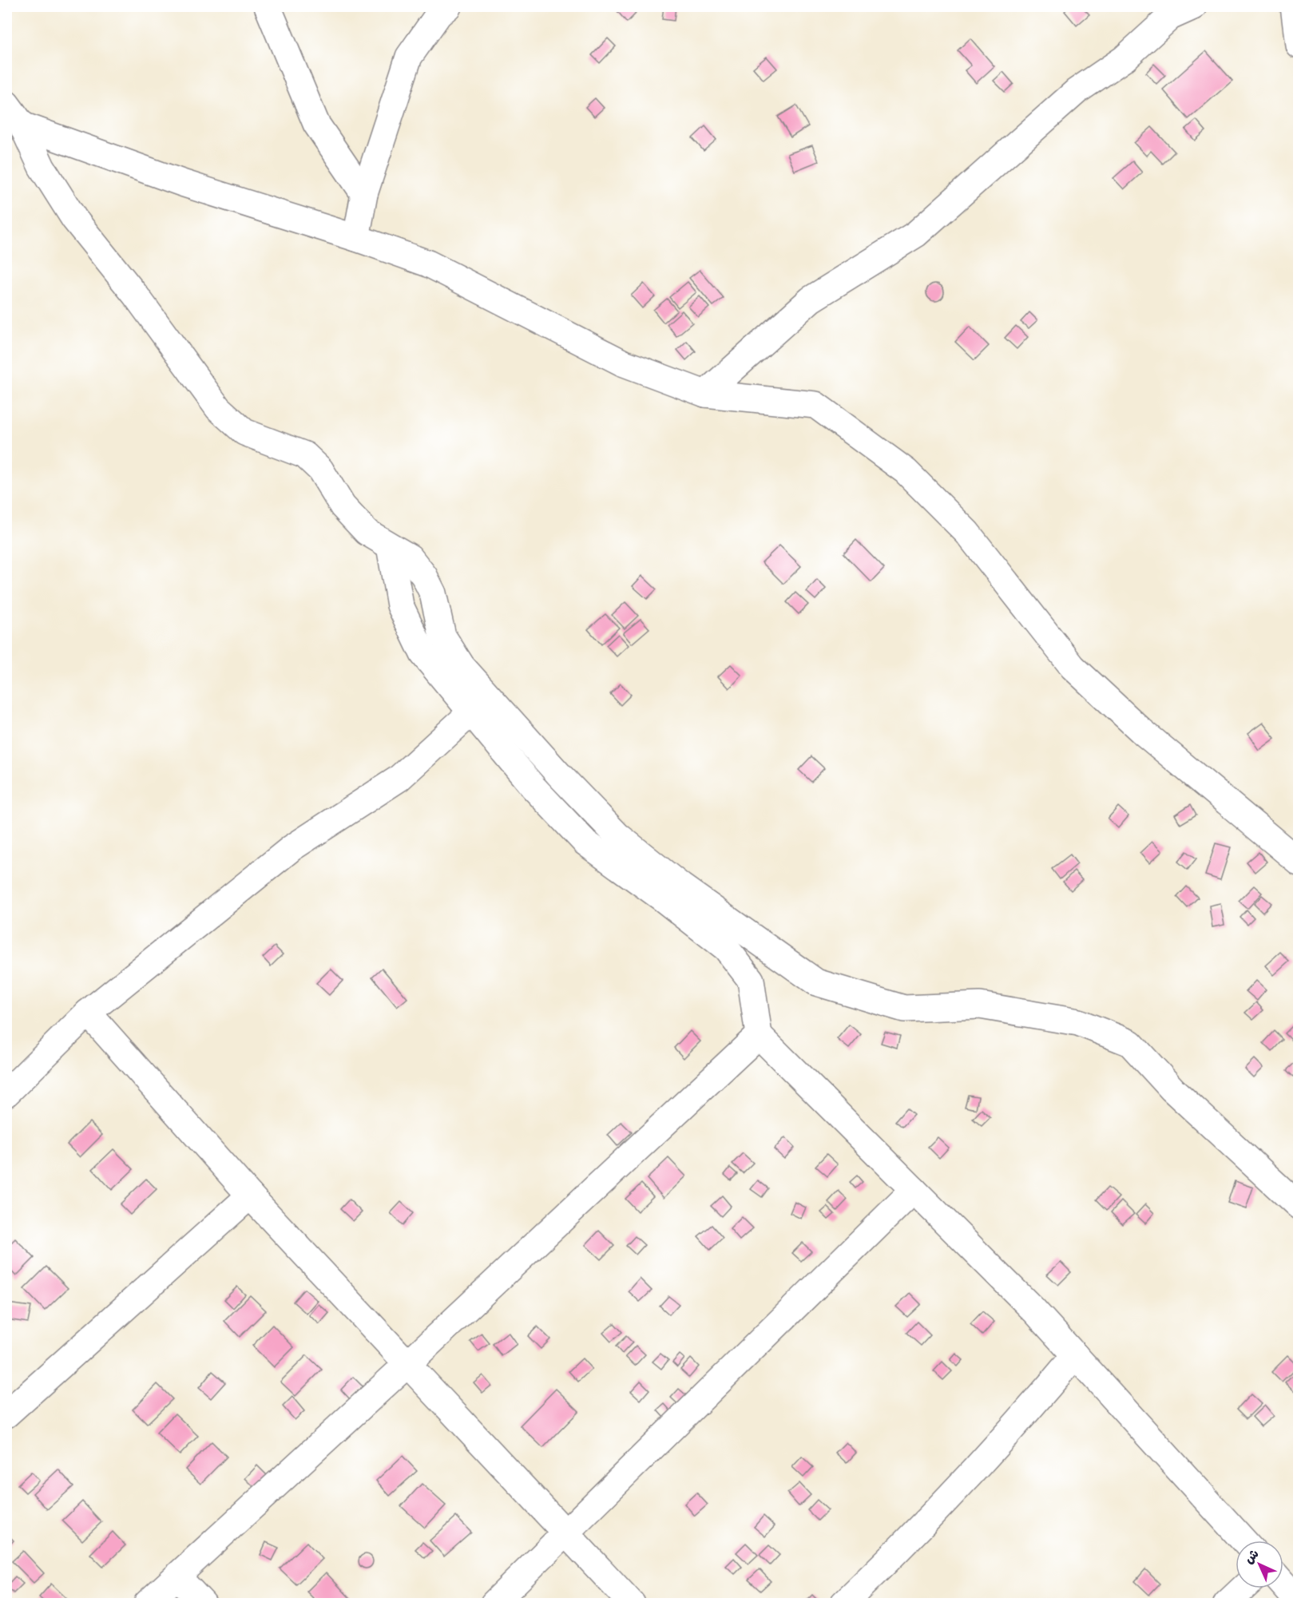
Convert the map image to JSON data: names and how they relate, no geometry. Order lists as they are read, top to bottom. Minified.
{"north":"top left"}
